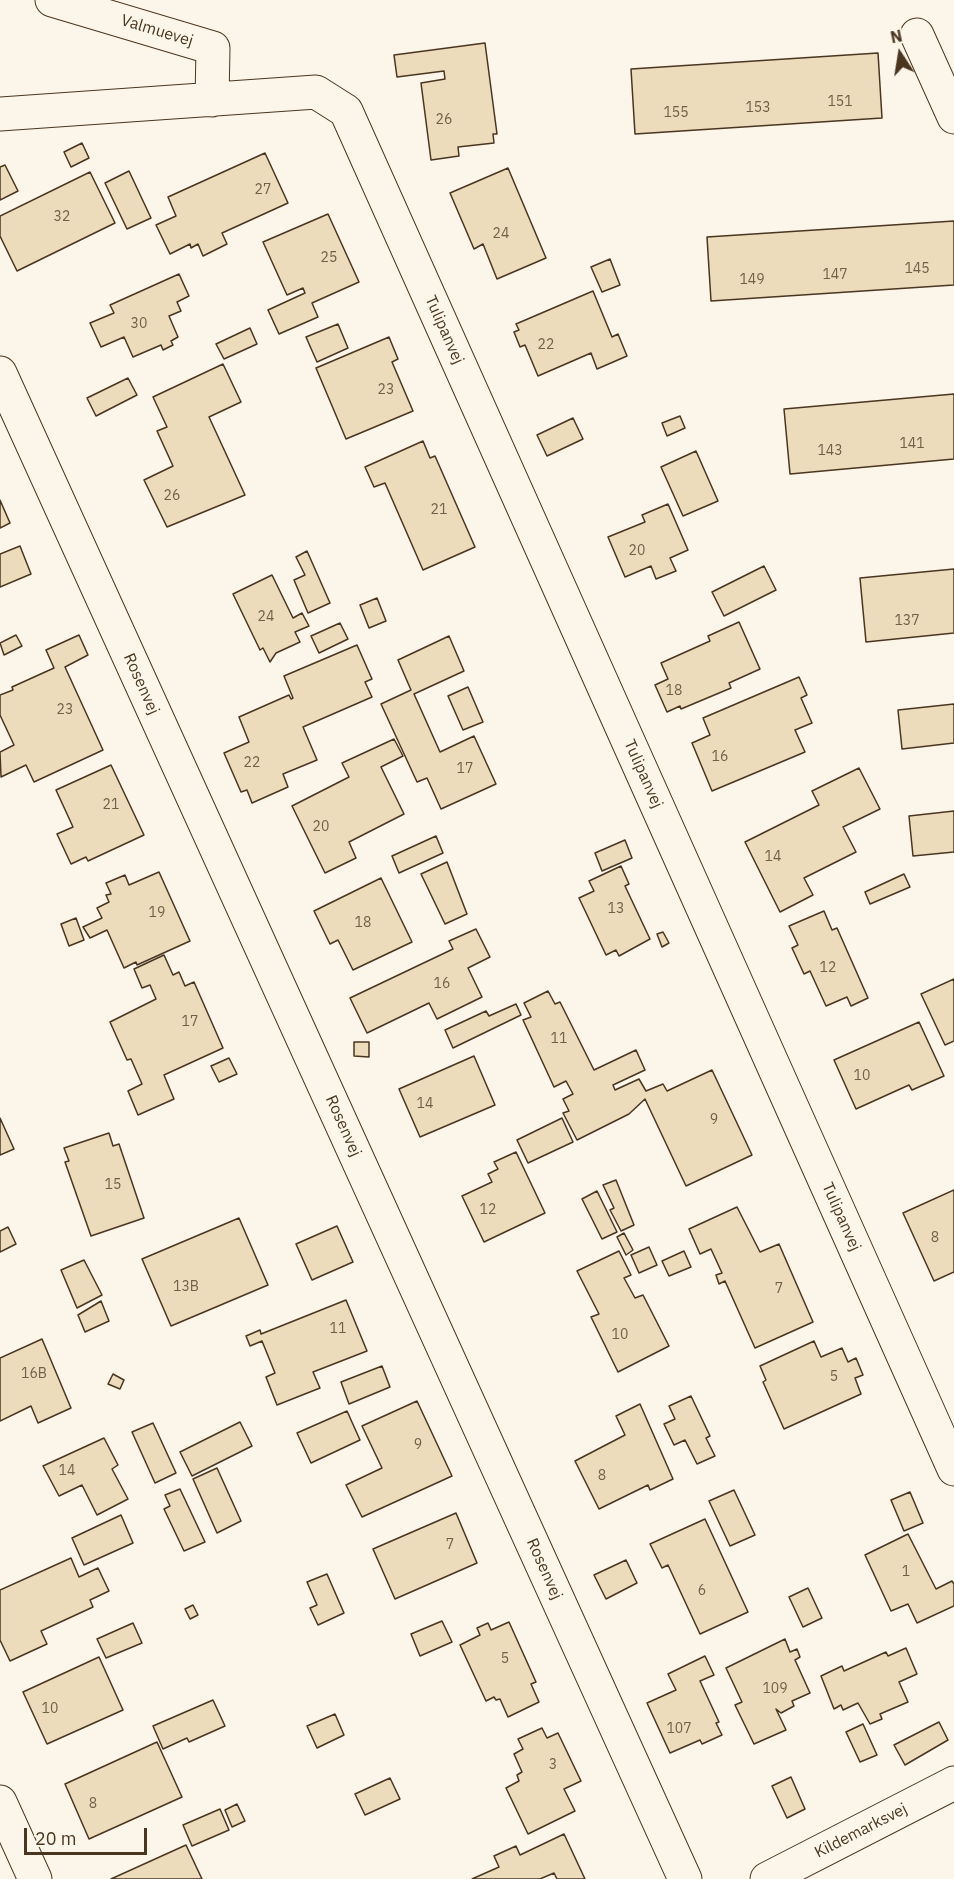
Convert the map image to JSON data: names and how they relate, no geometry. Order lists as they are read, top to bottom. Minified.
{"streets":{"street":["Valmuevej","Tulipanvej","Rosenvej","Kildemarksvej"]},"crossings":[["Valmuevej","Tulipanvej"]],"house_numbers":["151","153","155","26","27","32","24","25","145","147","149","30","22","23","141","143","26","21","20","24","137","18","23","16","22","17","21","20","14","13","19","18","12","16","17","11","10","14","9","15","12","8","13B","7","11","10","16B","5","9","14","8","7","1","6","5","109","10","107","3","8"],"scale_bar":"20 m","north":"top"}
